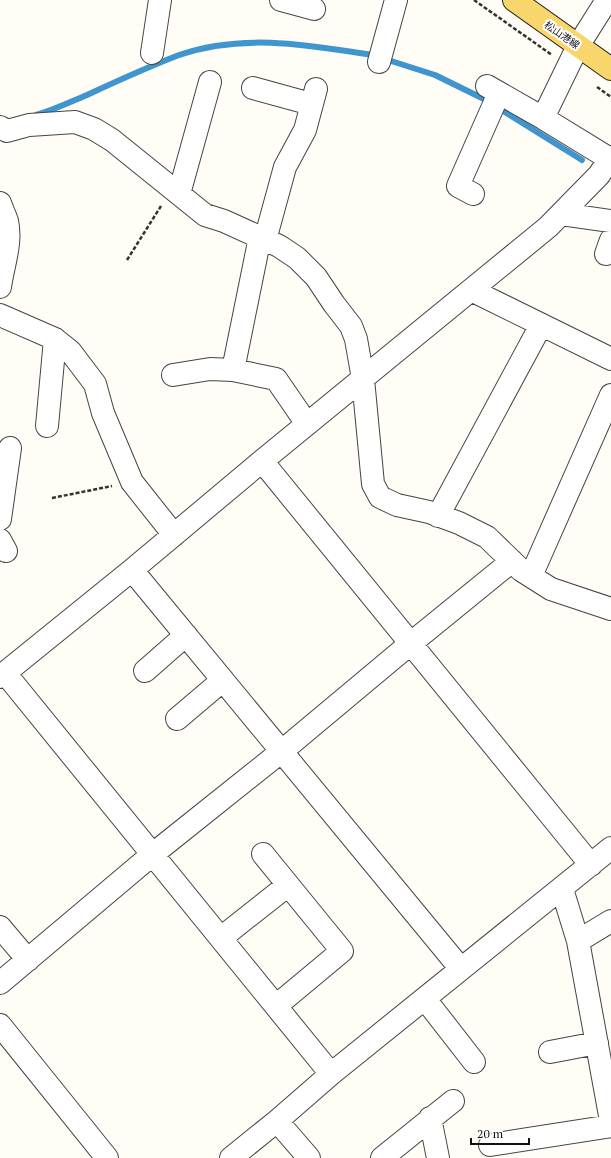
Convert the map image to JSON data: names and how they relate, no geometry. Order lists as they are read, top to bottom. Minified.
{"streets":{"main road":["松山港線"]},"scale_bar":"20 m"}
